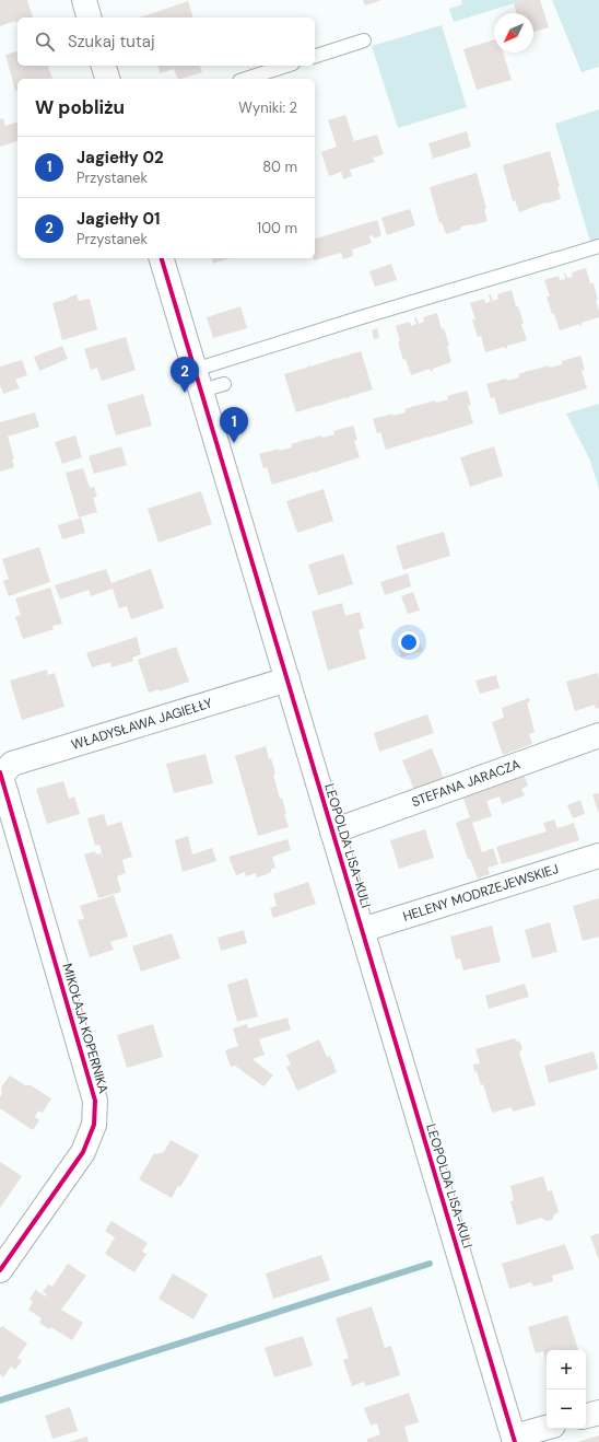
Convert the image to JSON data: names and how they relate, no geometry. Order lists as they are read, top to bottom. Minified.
{"streets":{"street":["WŁADYSŁAWA JAGIEŁŁY","STEFANA JARACZA","LEOPOLDA LISA-KULI","HELENY MODRZEJEWSKIEJ","MIKOŁAJA KOPERNIKA"]},"crossings":[["WŁADYSŁAWA JAGIEŁŁY","LEOPOLDA LISA-KULI"],["WŁADYSŁAWA JAGIEŁŁY","MIKOŁAJA KOPERNIKA"],["STEFANA JARACZA","LEOPOLDA LISA-KULI"],["LEOPOLDA LISA-KULI","HELENY MODRZEJEWSKIEJ"]],"north":"bottom left","page":{"search":"Szukaj tutaj","heading":["W pobliżu","Wyniki: 2"],"list":[{"mark":"1","name":"Jagiełły 02","note":"Przystanek","value":"80 m"},{"mark":"2","name":"Jagiełły 01","note":"Przystanek","value":"100 m"}],"pins":["2","1"],"map_buttons":["+","−"]}}
